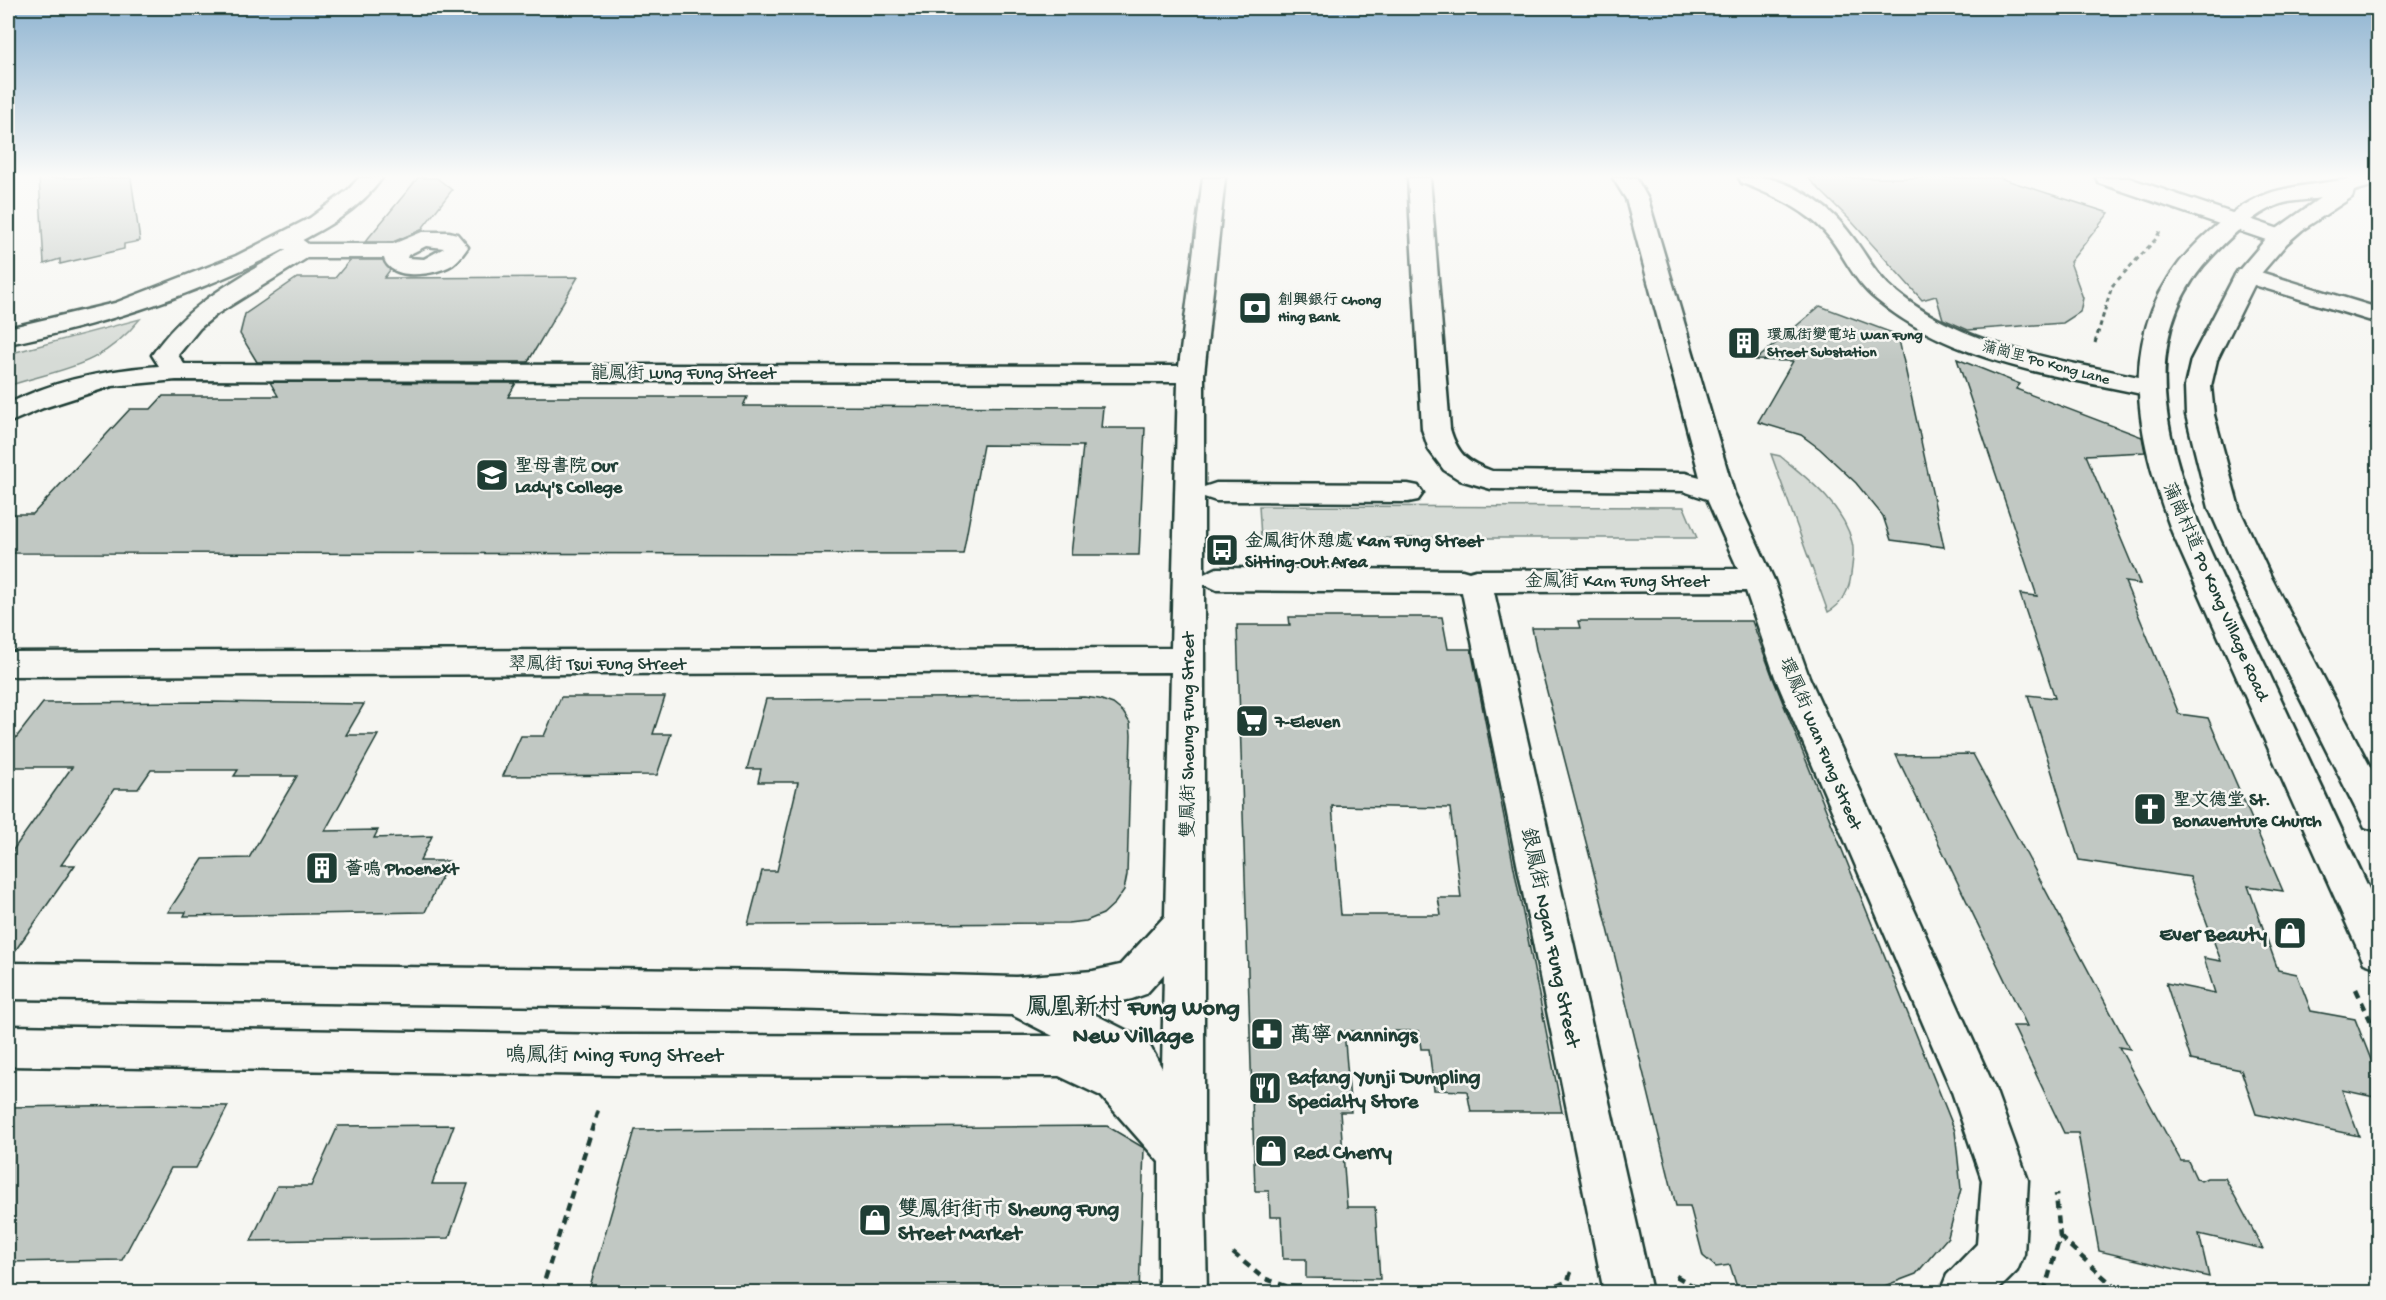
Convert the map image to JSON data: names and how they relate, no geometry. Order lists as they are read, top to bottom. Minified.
{"streets":{"street":["蒲崗里 Po Kong Lane","龍鳳街 Lung Fung Street","金鳳街 Kam Fung Street","蒲崗村道 Po Kong Village Road","翠鳳街 Tsui Fung Street","雙鳳街 Sheung Fung Street","環鳳街 Wan Fung Street","銀鳳街 Ngan Fung Street","鳴鳳街 Ming Fung Street"]},"crossings":[["蒲崗里 Po Kong Lane","蒲崗村道 Po Kong Village Road"],["龍鳳街 Lung Fung Street","雙鳳街 Sheung Fung Street"],["金鳳街 Kam Fung Street","環鳳街 Wan Fung Street"],["金鳳街 Kam Fung Street","銀鳳街 Ngan Fung Street"],["翠鳳街 Tsui Fung Street","雙鳳街 Sheung Fung Street"],["雙鳳街 Sheung Fung Street","鳴鳳街 Ming Fung Street"]],"districts":["鳳凰新村 Fung Wong New Village"],"places":{"bank":["創興銀行 Chong Hing Bank"],"building":["環鳳街變電站 Wan Fung Street Substation","薈鳴 Phoenext"],"school or university":["聖母書院 Our Lady's College"],"bus stop":["金鳳街休憩處 Kam Fung Street Sitting-Out Area"],"supermarket":["7-Eleven"],"church":["聖文德堂 St. Bonaventure Church"],"shop":["Ever Beauty","Red Cherry","雙鳳街街市 Sheung Fung Street Market"],"pharmacy":["萬寧 Mannings"],"restaurant":["Bafang Yunji Dumpling Specialty Store"]}}
